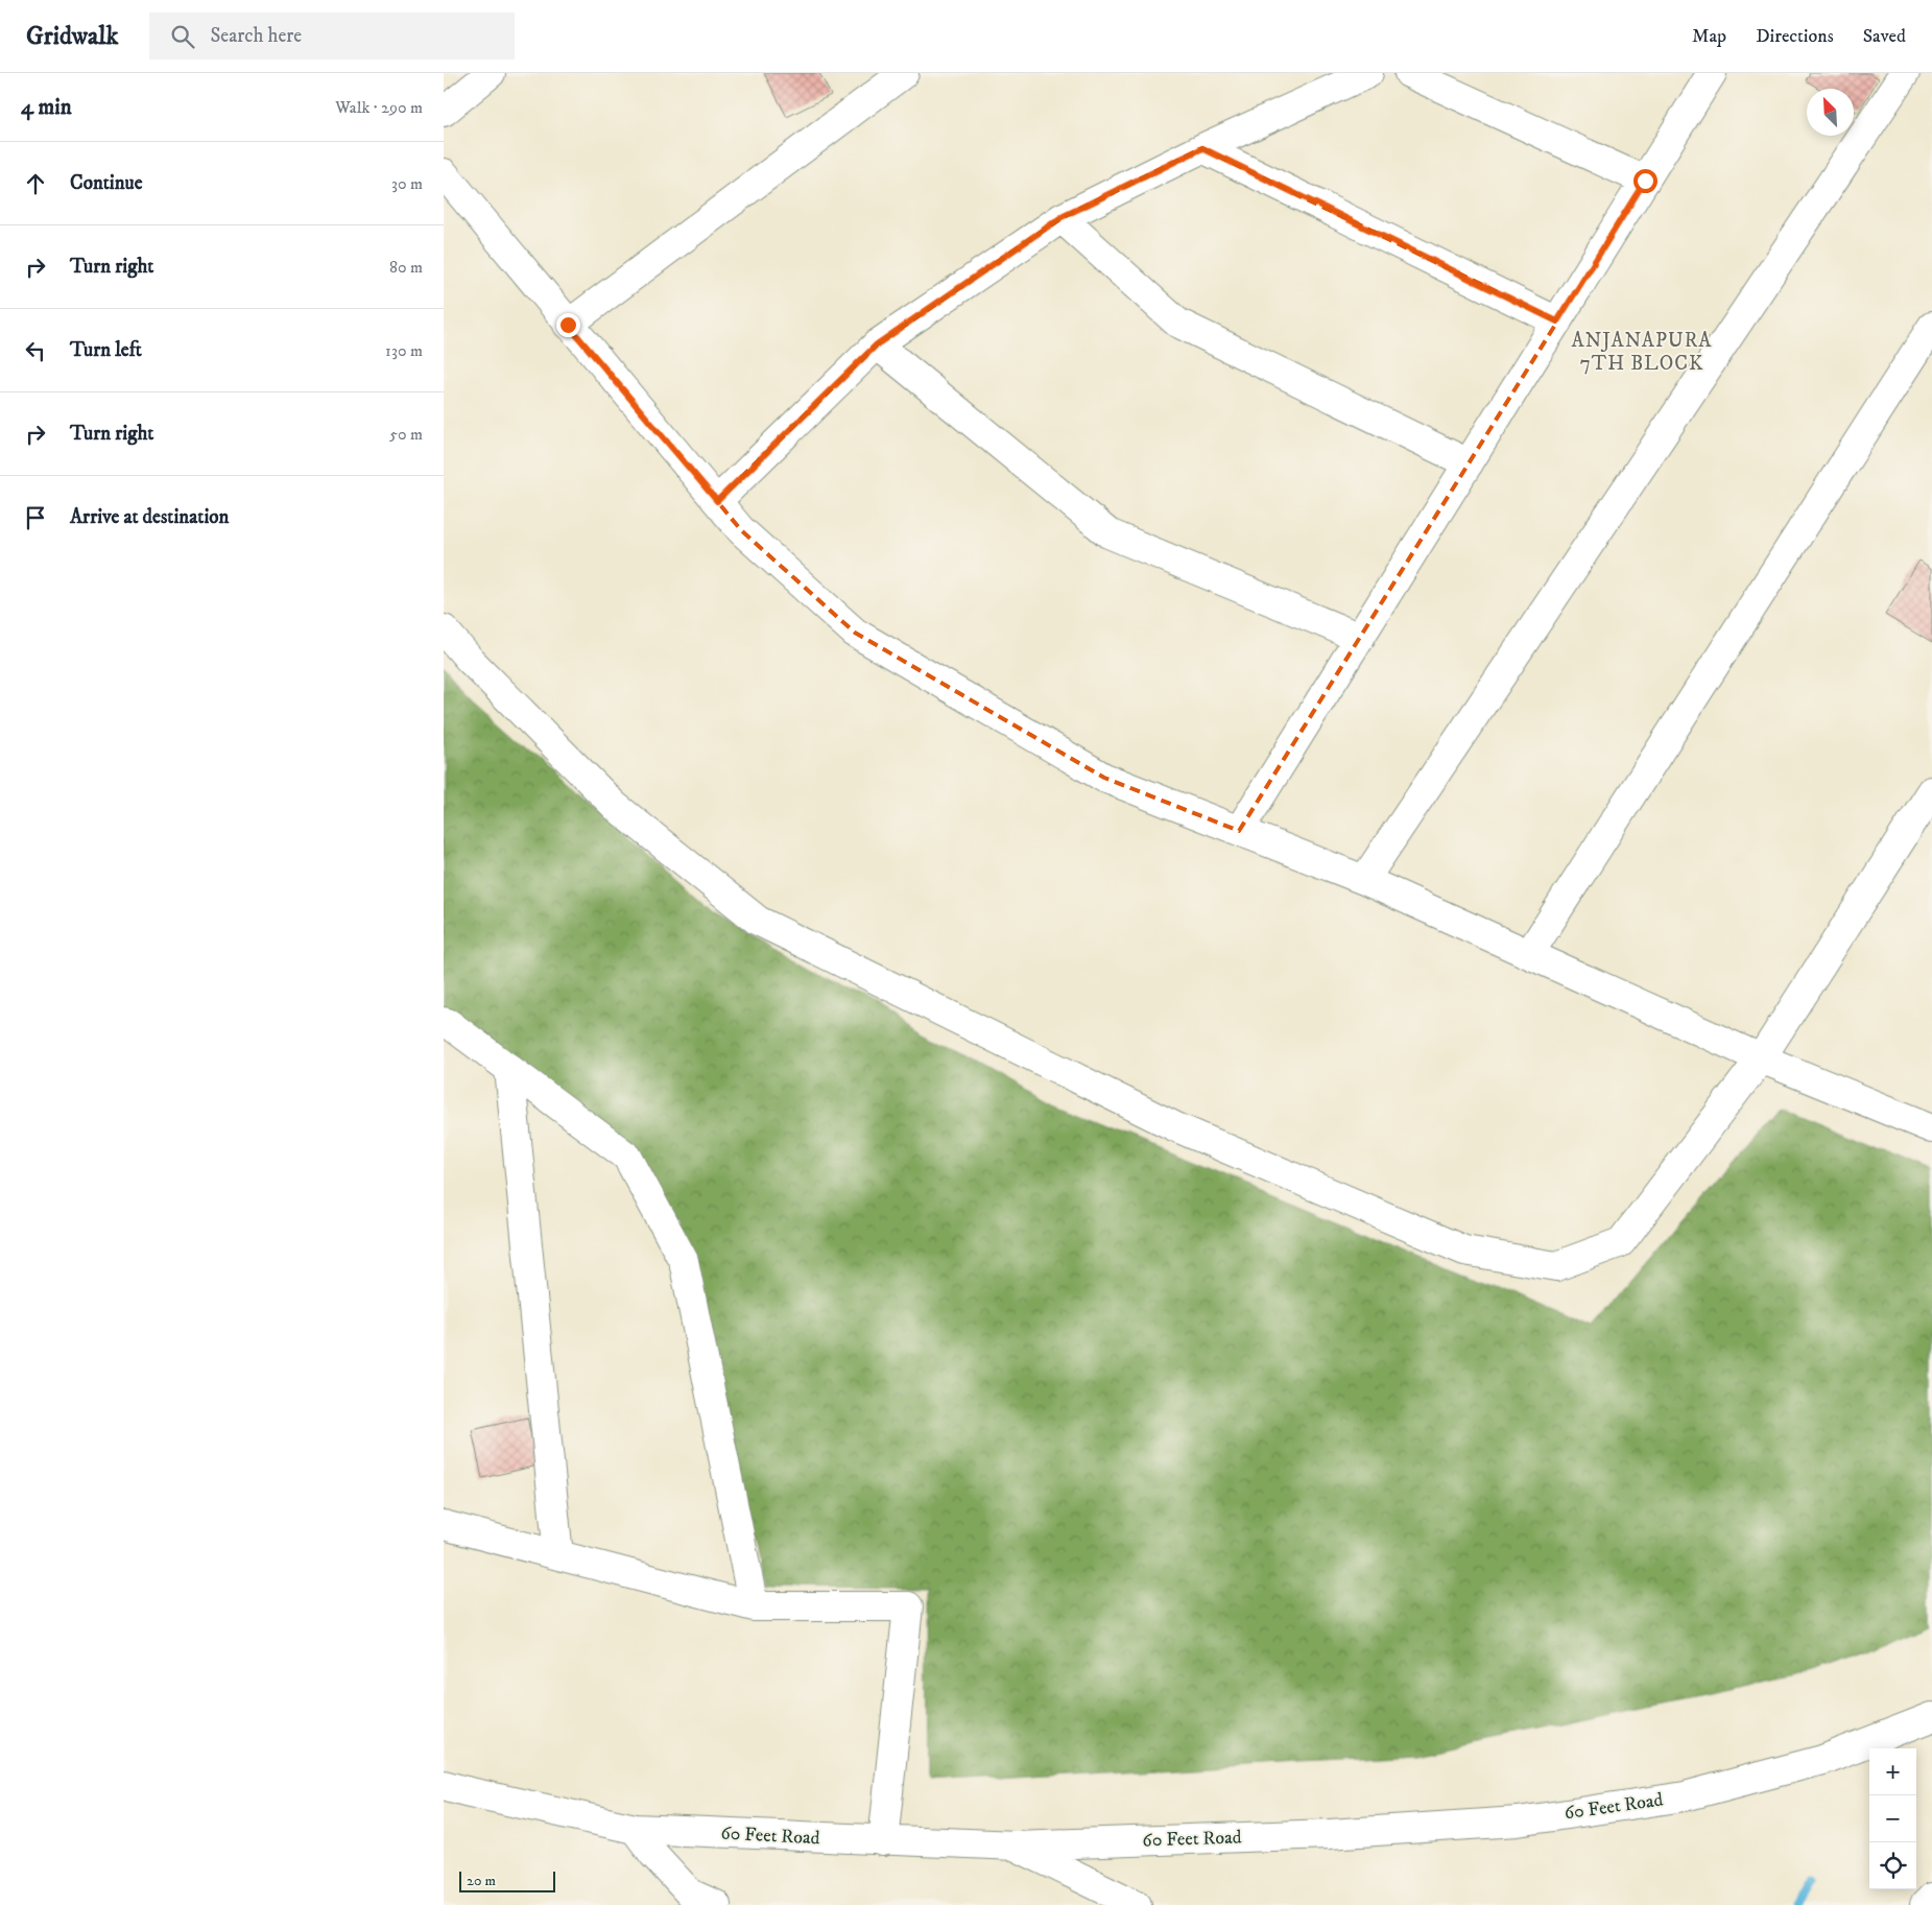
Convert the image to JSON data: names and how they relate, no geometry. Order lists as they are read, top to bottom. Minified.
{"streets":{"street":["60 Feet Road"]},"districts":["ANJANAPURA 7TH BLOCK"],"scale_bar":"20 m","north":"top left","page":{"header":"Gridwalk","search":"Search here","nav":["Map","Directions","Saved"],"heading":["4 min","Walk · 290 m"],"list":[["Continue","30 m"],["Turn right","80 m"],["Turn left","130 m"],["Turn right","50 m"],"Arrive at destination"],"map_buttons":["+","−"],"scale":"20 m"}}
